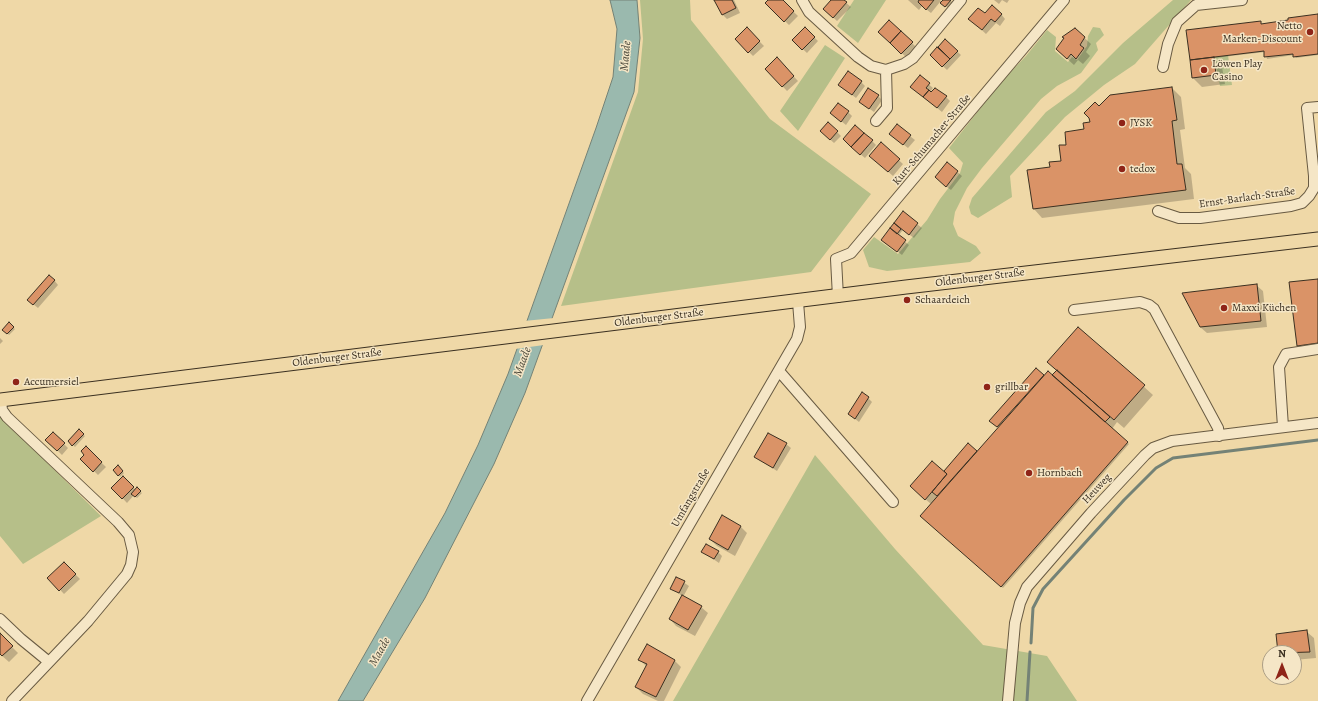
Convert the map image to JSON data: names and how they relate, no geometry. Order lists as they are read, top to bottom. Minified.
{"streets":{"main road":["Oldenburger Straße"],"street":["Kurt-Schumacher-Straße","Ernst-Barlach-Straße","Heuweg","Umfangstraße"]},"crossings":[["Kurt-Schumacher-Straße","Oldenburger Straße"],["Oldenburger Straße","Umfangstraße"]],"water":["Maade"],"places":["Netto Marken-Discount","Löwen Play Casino","JYSK","tedox","Schaardeich","Maxxi Küchen","Accumersiel","grillbar","Hornbach"],"north":"top"}
